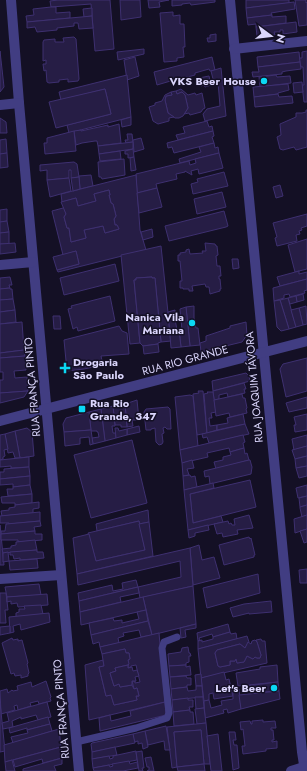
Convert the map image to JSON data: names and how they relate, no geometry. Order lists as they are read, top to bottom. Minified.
{"streets":{"street":["RUA RIO GRANDE","RUA FRANÇA PINTO","RUA JOAQUIM TÁVORA"]},"crossings":[["RUA RIO GRANDE","RUA FRANÇA PINTO"],["RUA RIO GRANDE","RUA JOAQUIM TÁVORA"]],"places":{"other":["VKS Beer House","Nanica Vila Mariana","Let's Beer"],"health":["Drogaria São Paulo"],"transit":["Rua Rio Grande, 347"]},"north":"right"}
